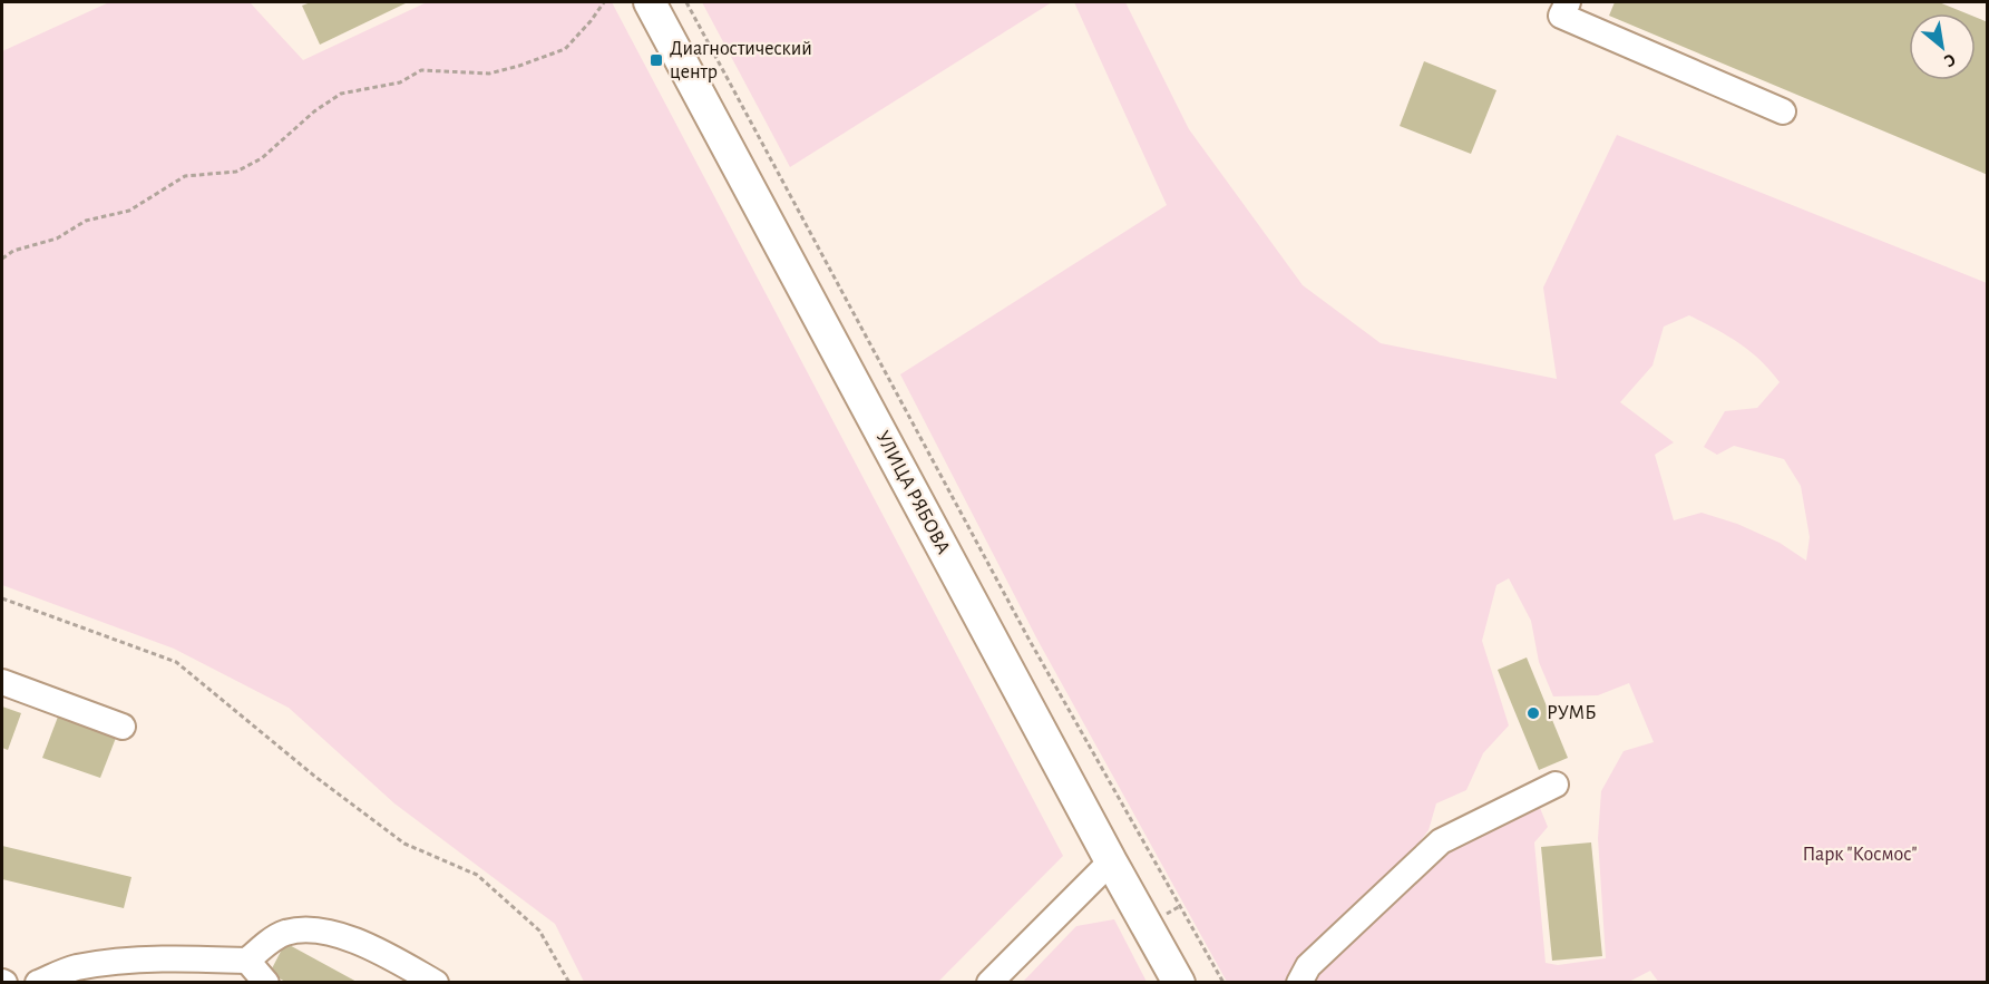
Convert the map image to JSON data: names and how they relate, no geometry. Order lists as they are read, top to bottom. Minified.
{"streets":{"main road":["УЛИЦА РЯБОВА"]},"parks":["Парк \"Космос\""],"places":{"transit":["Диагностический центр"],"other":["РУМБ"]},"north":"bottom right"}
